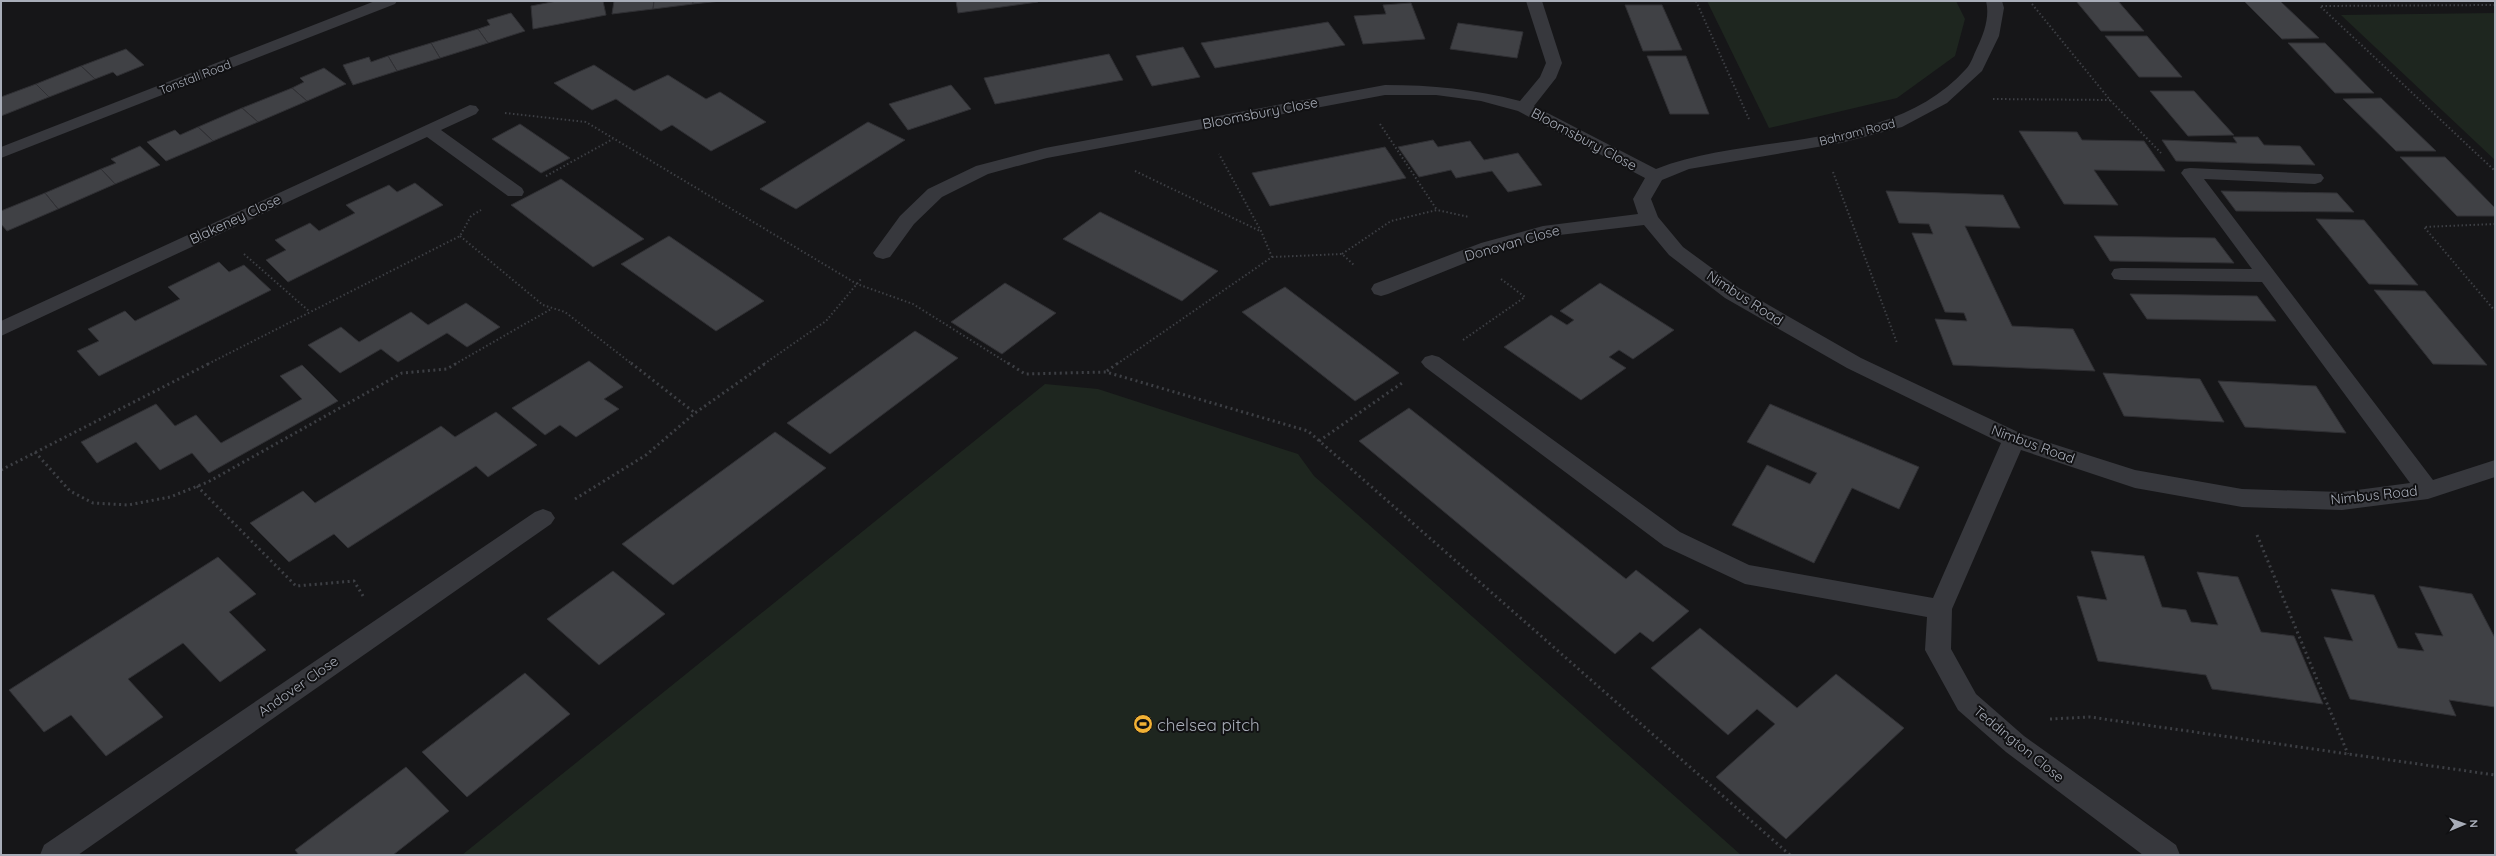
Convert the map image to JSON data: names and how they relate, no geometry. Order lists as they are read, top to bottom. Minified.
{"streets":{"street":["Tonstall Road","Bloomsbury Close","Bahram Road","Blakeney Close","Donovan Close","Nimbus Road","Andover Close","Teddington Close"]},"crossings":[["Bloomsbury Close","Bahram Road"],["Bloomsbury Close","Nimbus Road"],["Bahram Road","Nimbus Road"],["Donovan Close","Nimbus Road"],["Nimbus Road","Teddington Close"]],"places":{"sports":["chelsea pitch"]},"north":"right"}
